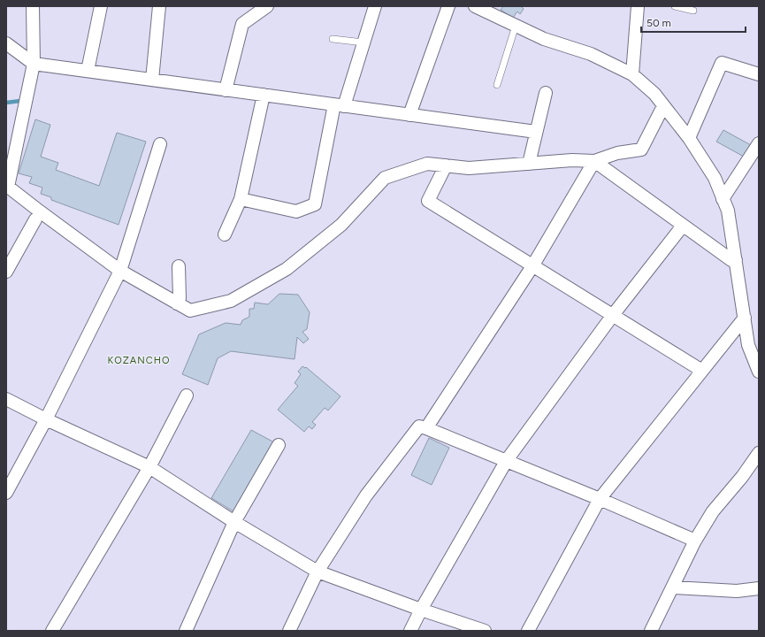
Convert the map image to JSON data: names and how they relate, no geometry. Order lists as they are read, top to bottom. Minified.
{"districts":["KOZANCHO"],"scale_bar":"50 m"}
